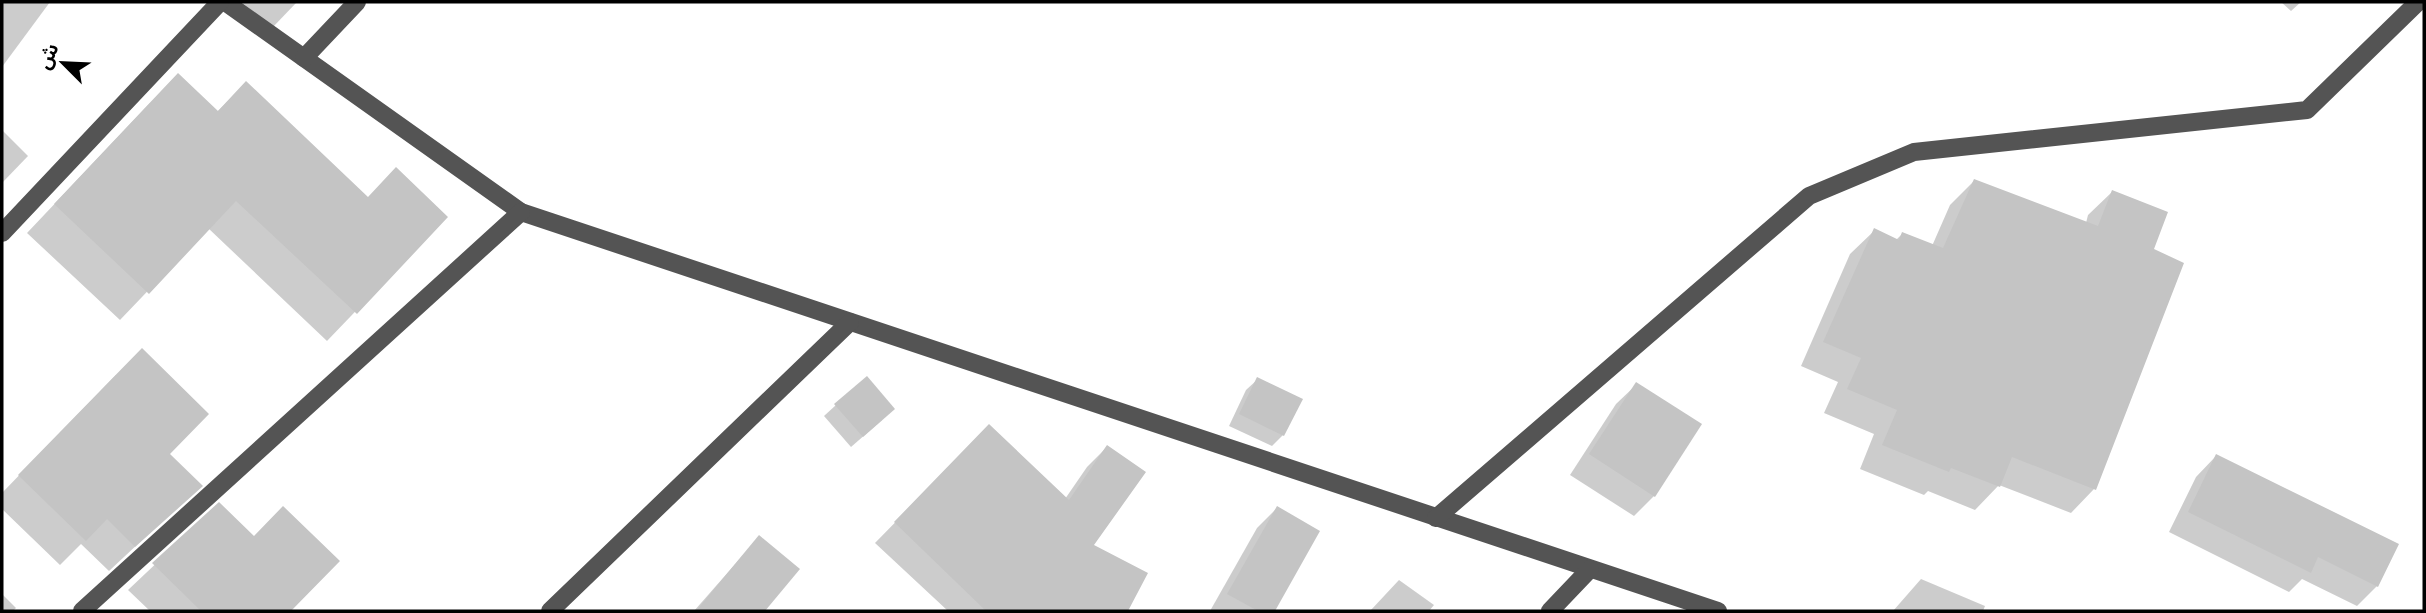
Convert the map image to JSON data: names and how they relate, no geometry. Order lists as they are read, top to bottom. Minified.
{"north":"top left"}
